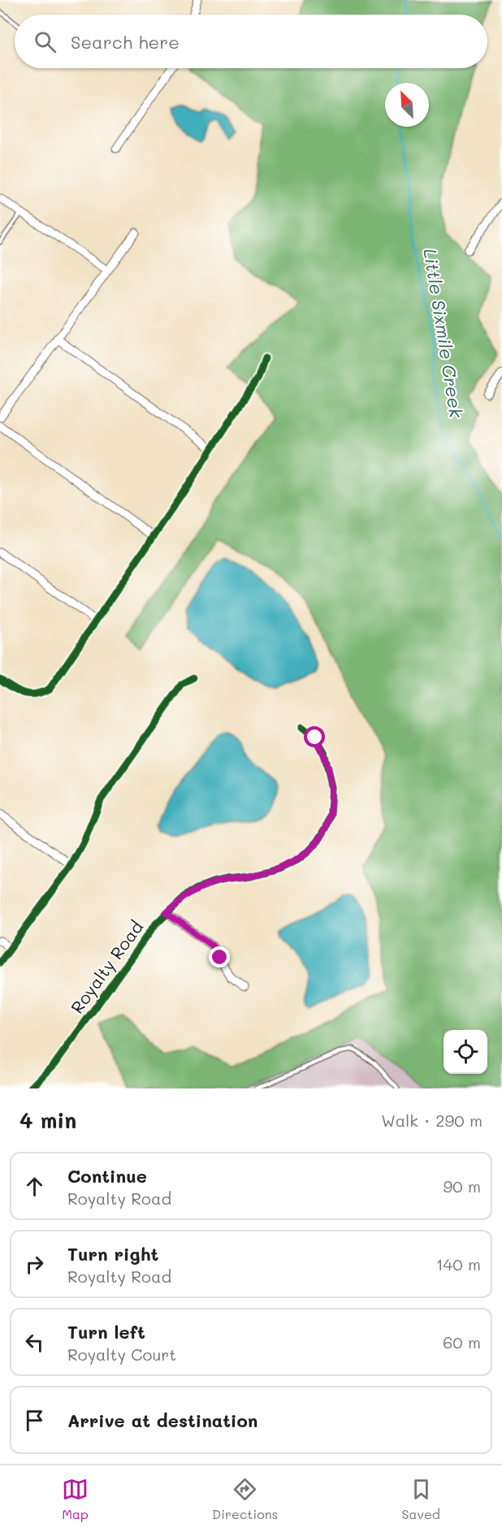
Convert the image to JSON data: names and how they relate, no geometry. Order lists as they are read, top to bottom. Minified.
{"streets":{"street":["Royalty Road"]},"water":["Little Sixmile Creek"],"north":"top left","page":{"search":"Search here","heading":["4 min","Walk · 290 m"],"list":[["Continue","Royalty Road","90 m"],["Turn right","Royalty Road","140 m"],["Turn left","Royalty Court","60 m"],"Arrive at destination"],"nav":["Map","Directions","Saved"]}}
